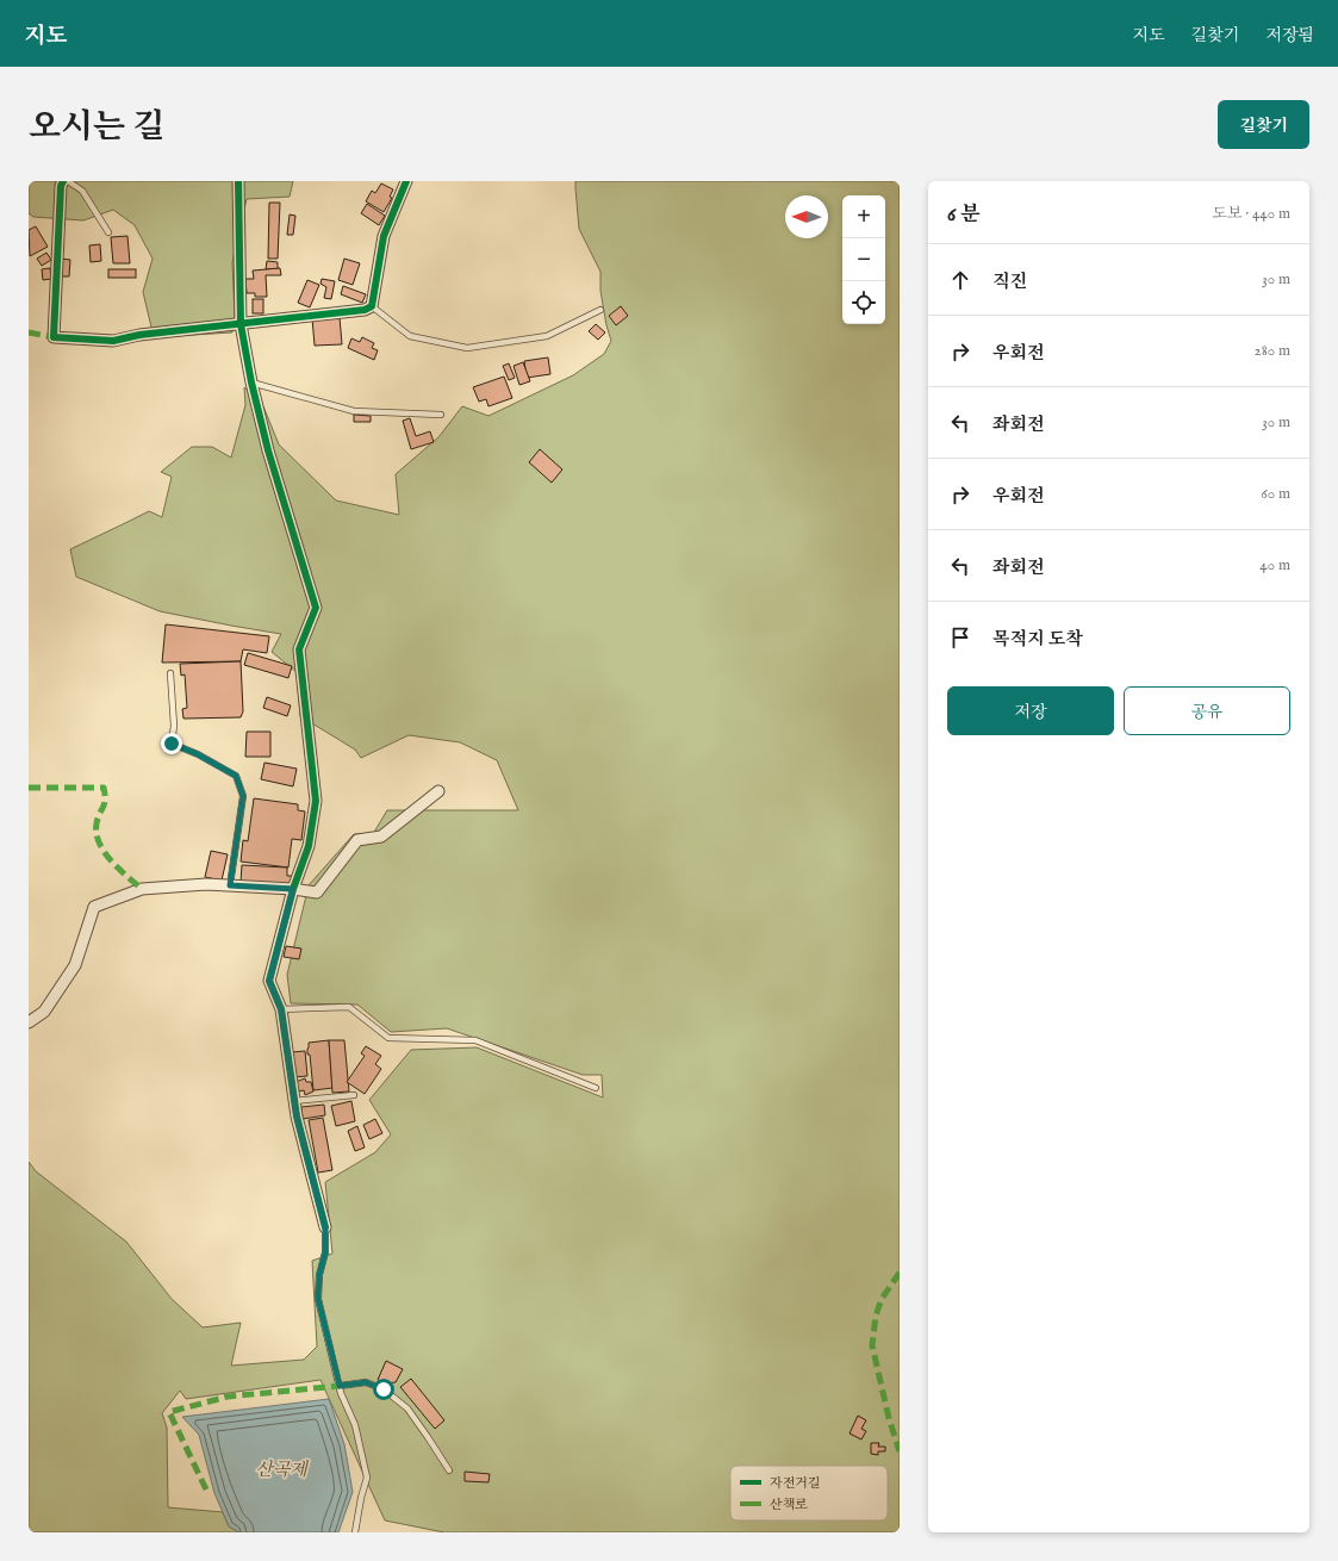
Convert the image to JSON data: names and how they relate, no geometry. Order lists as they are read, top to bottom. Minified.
{"water":["산곡제"],"legend":["자전거길","산책로"],"north":"left","page":{"header":"지도","nav":["지도","길찾기","저장됨"],"title":"오시는 길","buttons":["길찾기",["저장","공유"]],"heading":["6 분","도보 · 440 m"],"map_buttons":["+","−"],"list":[["직진","30 m"],["우회전","280 m"],["좌회전","30 m"],["우회전","60 m"],["좌회전","40 m"],"목적지 도착"]}}
